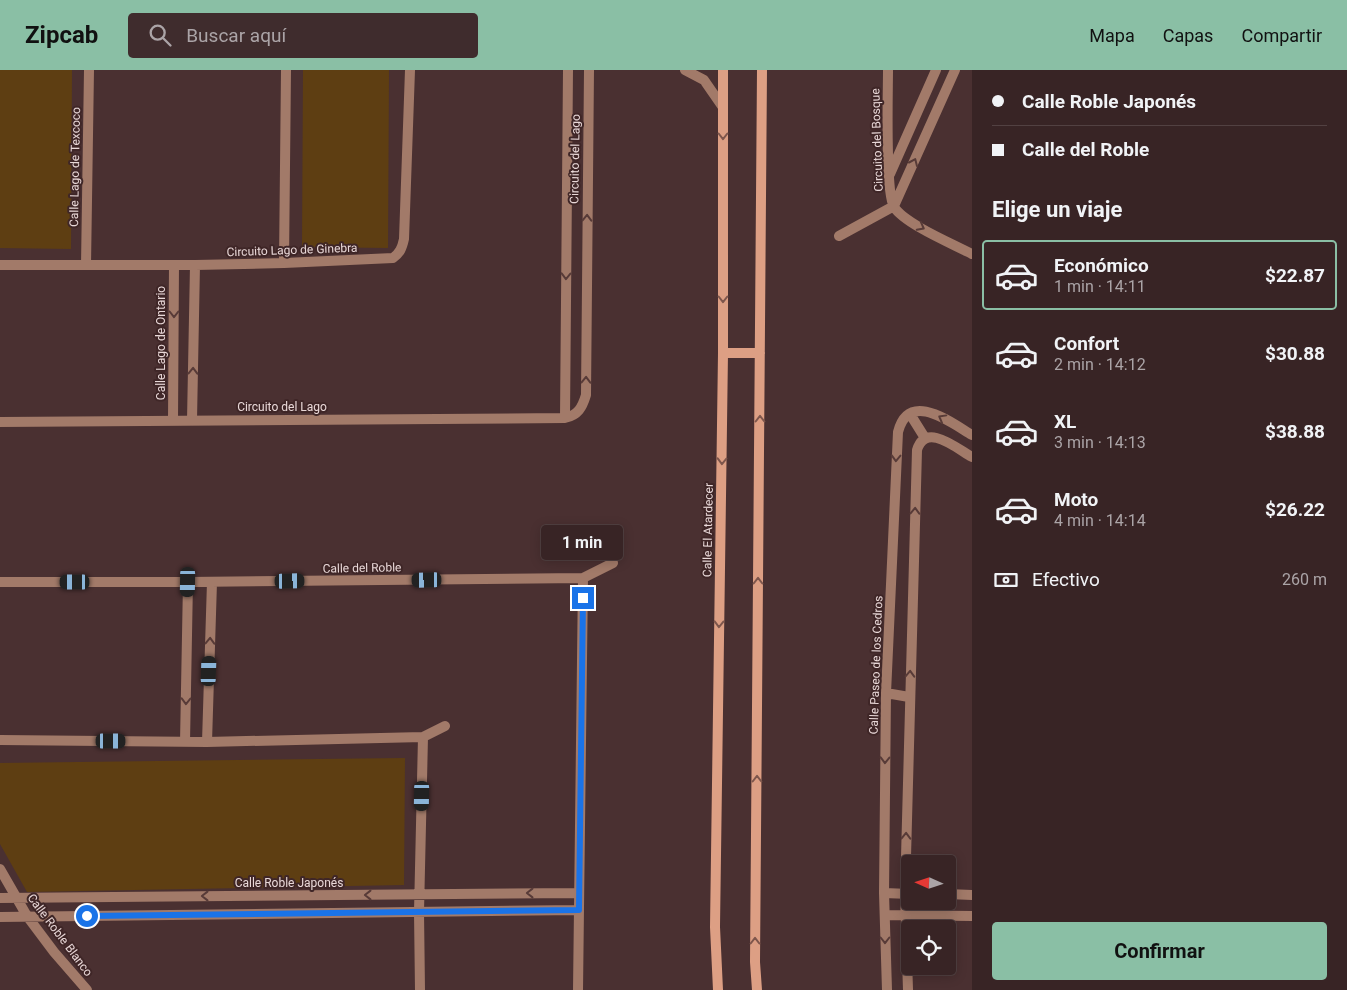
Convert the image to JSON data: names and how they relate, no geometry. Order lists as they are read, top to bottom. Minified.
{"streets":{"street":["Circuito del Bosque","Circuito del Lago","Calle Lago de Texcoco","Circuito Lago de Ginebra","Calle Lago de Ontario","Calle El Atardecer","Calle del Roble","Calle Paseo de los Cedros","Calle Roble Japonés","Calle Roble Blanco"]},"crossings":[["Circuito del Lago","Calle Lago de Ontario"],["Calle Lago de Texcoco","Circuito Lago de Ginebra"],["Circuito Lago de Ginebra","Calle Lago de Ontario"],["Calle Roble Japonés","Calle Roble Blanco"]],"one_way":["Circuito del Bosque"],"north":"left","page":{"header":"Zipcab","search":"Buscar aquí","nav":["Mapa","Capas","Compartir"],"banner":["Calle Roble Japonés","Calle del Roble"],"heading":"Elige un viaje","list":[{"name":"Económico","note":"1 min · 14:11","value":"$22.87"},{"name":"Confort","note":"2 min · 14:12","value":"$30.88"},{"name":"XL","note":"3 min · 14:13","value":"$38.88"},{"name":"Moto","note":"4 min · 14:14","value":"$26.22"}],"bubble":"1 min","pay":["Efectivo","260 m"],"buttons":"Confirmar"}}
